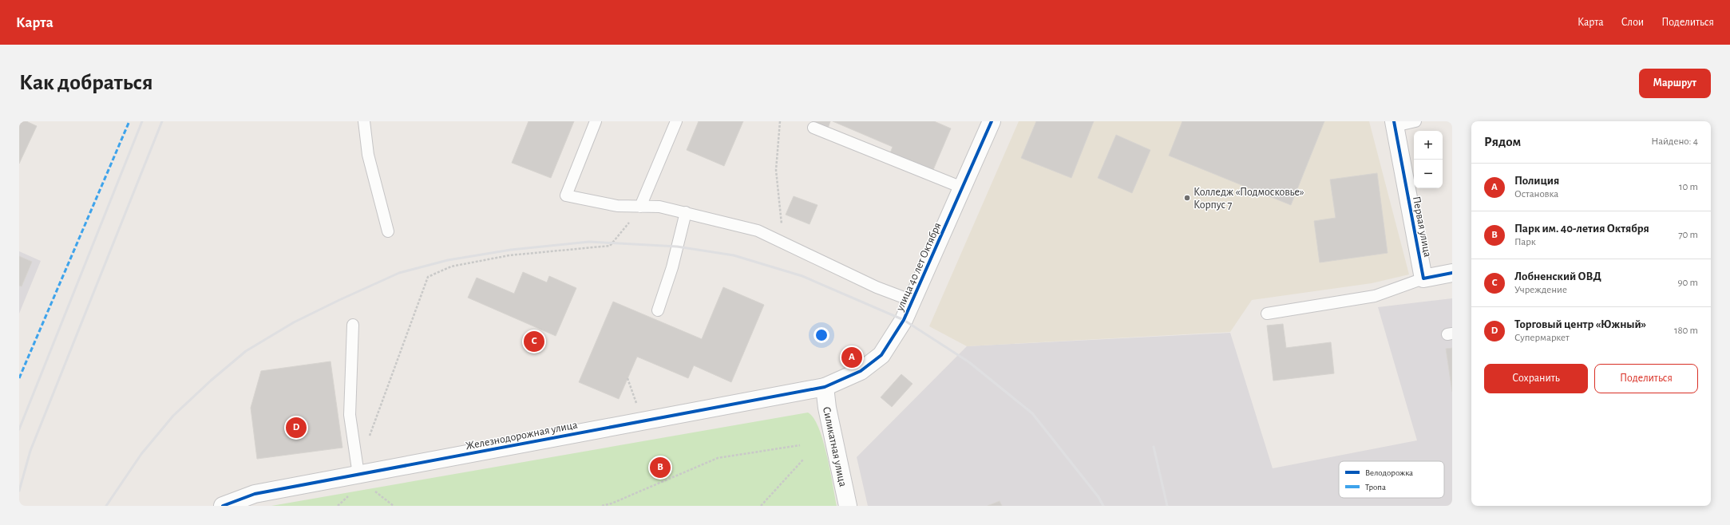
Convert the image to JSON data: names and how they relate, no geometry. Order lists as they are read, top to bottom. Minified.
{"streets":{"street":["Первая улица","улица 40 лет Октября","Железнодорожная улица","Силикатная улица"]},"crossings":[["улица 40 лет Октября","Железнодорожная улица"],["улица 40 лет Октября","Силикатная улица"],["Железнодорожная улица","Силикатная улица"]],"places":["Колледж «Подмосковье» Корпус 7"],"legend":["Велодорожка","Тропа"],"page":{"header":"Карта","nav":["Карта","Слои","Поделиться"],"buttons":["Маршрут",["Сохранить","Поделиться"]],"title":"Как добраться","heading":["Рядом","Найдено: 4"],"map_buttons":["+","−"],"list":[{"mark":"A","name":"Полиция","note":"Остановка","value":"10 m"},{"mark":"B","name":"Парк им. 40-летия Октября","note":"Парк","value":"70 m"},{"mark":"C","name":"Лобненский ОВД","note":"Учреждение","value":"90 m"},{"mark":"D","name":"Торговый центр «Южный»","note":"Супермаркет","value":"180 m"}],"pins":["C","A","D","B"]}}
